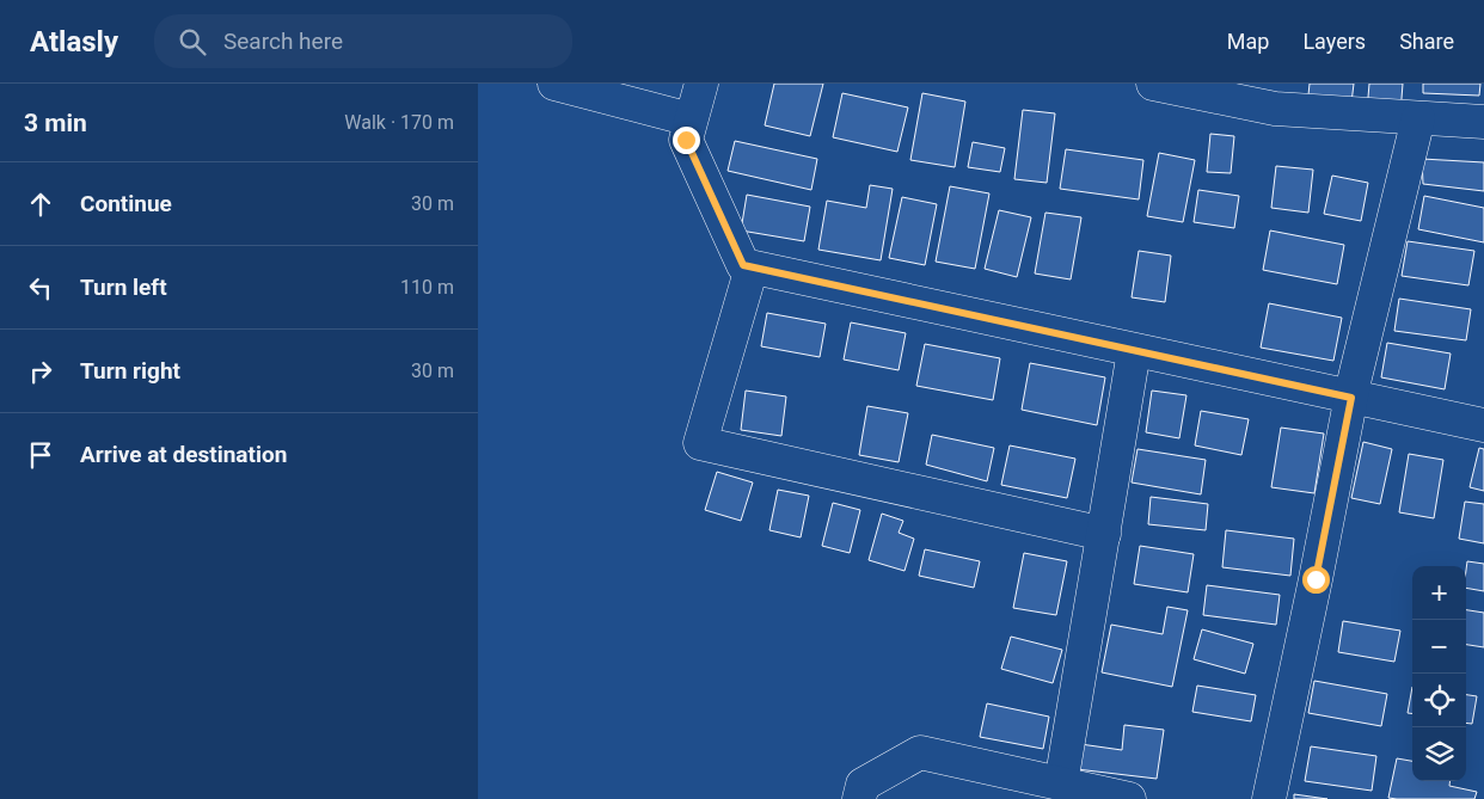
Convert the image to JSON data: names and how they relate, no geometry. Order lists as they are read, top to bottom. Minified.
{"page":{"header":"Atlasly","search":"Search here","nav":["Map","Layers","Share"],"heading":["3 min","Walk · 170 m"],"list":[["Continue","30 m"],["Turn left","110 m"],["Turn right","30 m"],"Arrive at destination"],"map_buttons":["+","−"]}}
